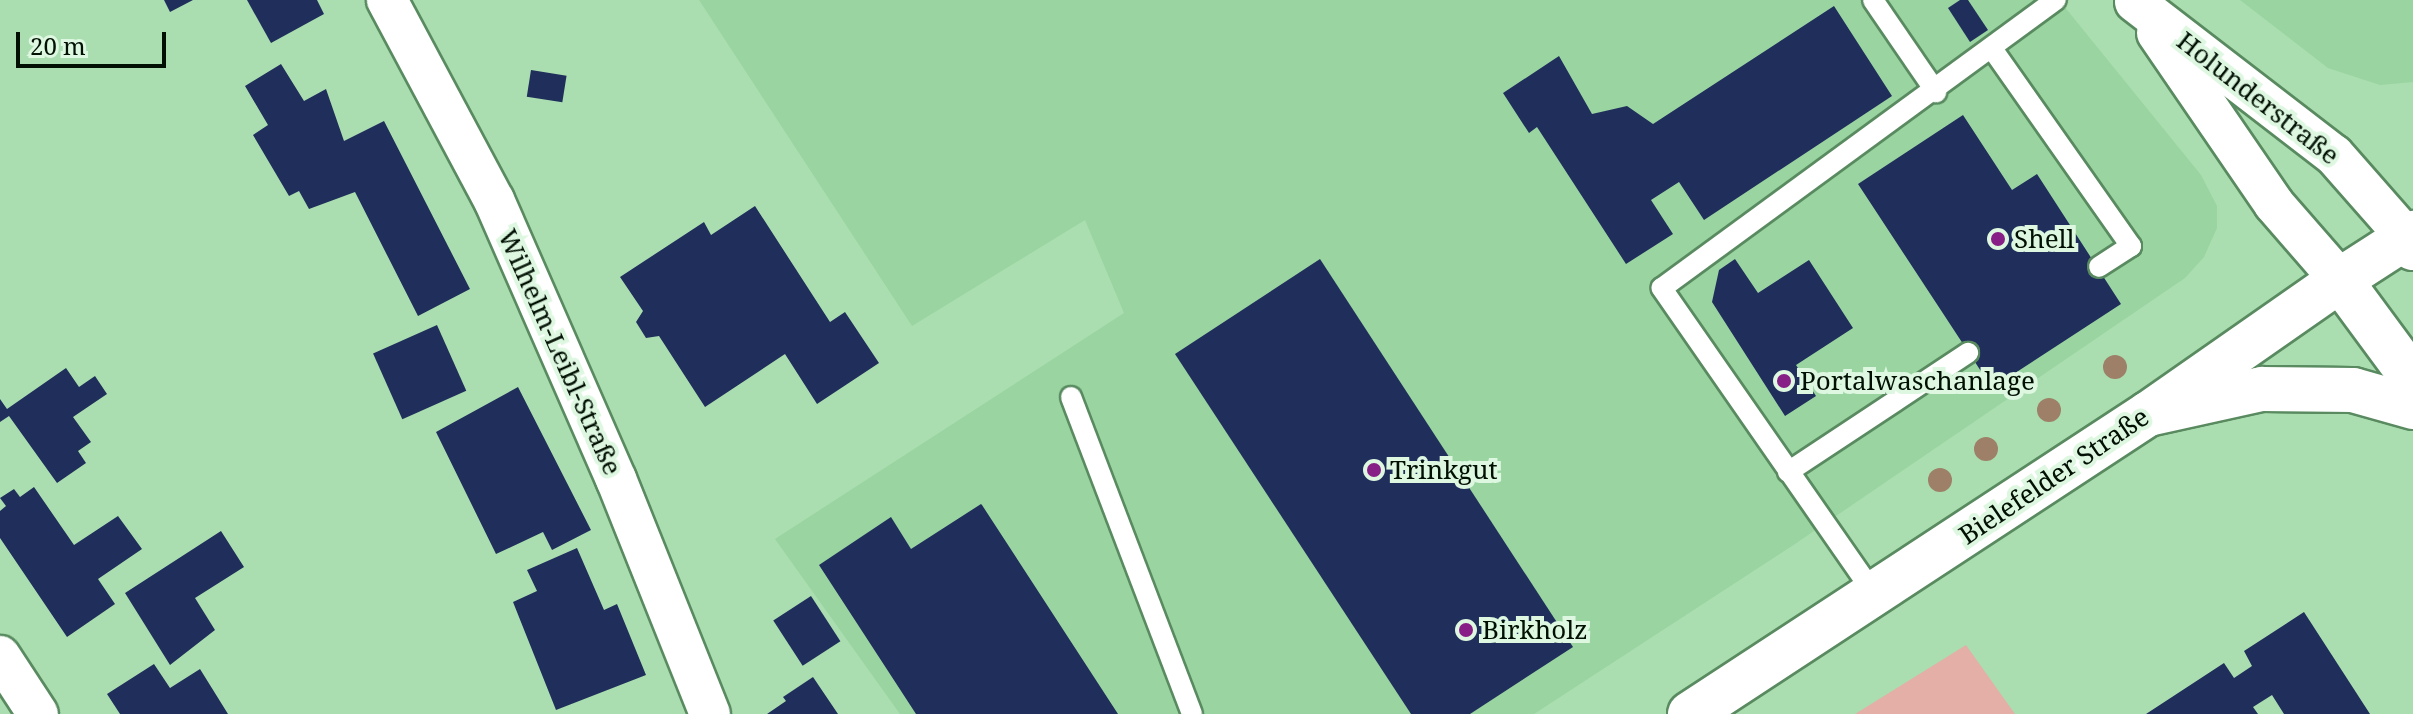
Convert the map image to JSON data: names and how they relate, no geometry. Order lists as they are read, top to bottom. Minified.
{"streets":{"main road":["Bielefelder Straße"],"street":["Holunderstraße","Wilhelm-Leibl-Straße"]},"crossings":[["Holunderstraße","Bielefelder Straße"]],"places":["Shell","Portalwaschanlage","Trinkgut","Birkholz"],"scale_bar":"20 m"}
